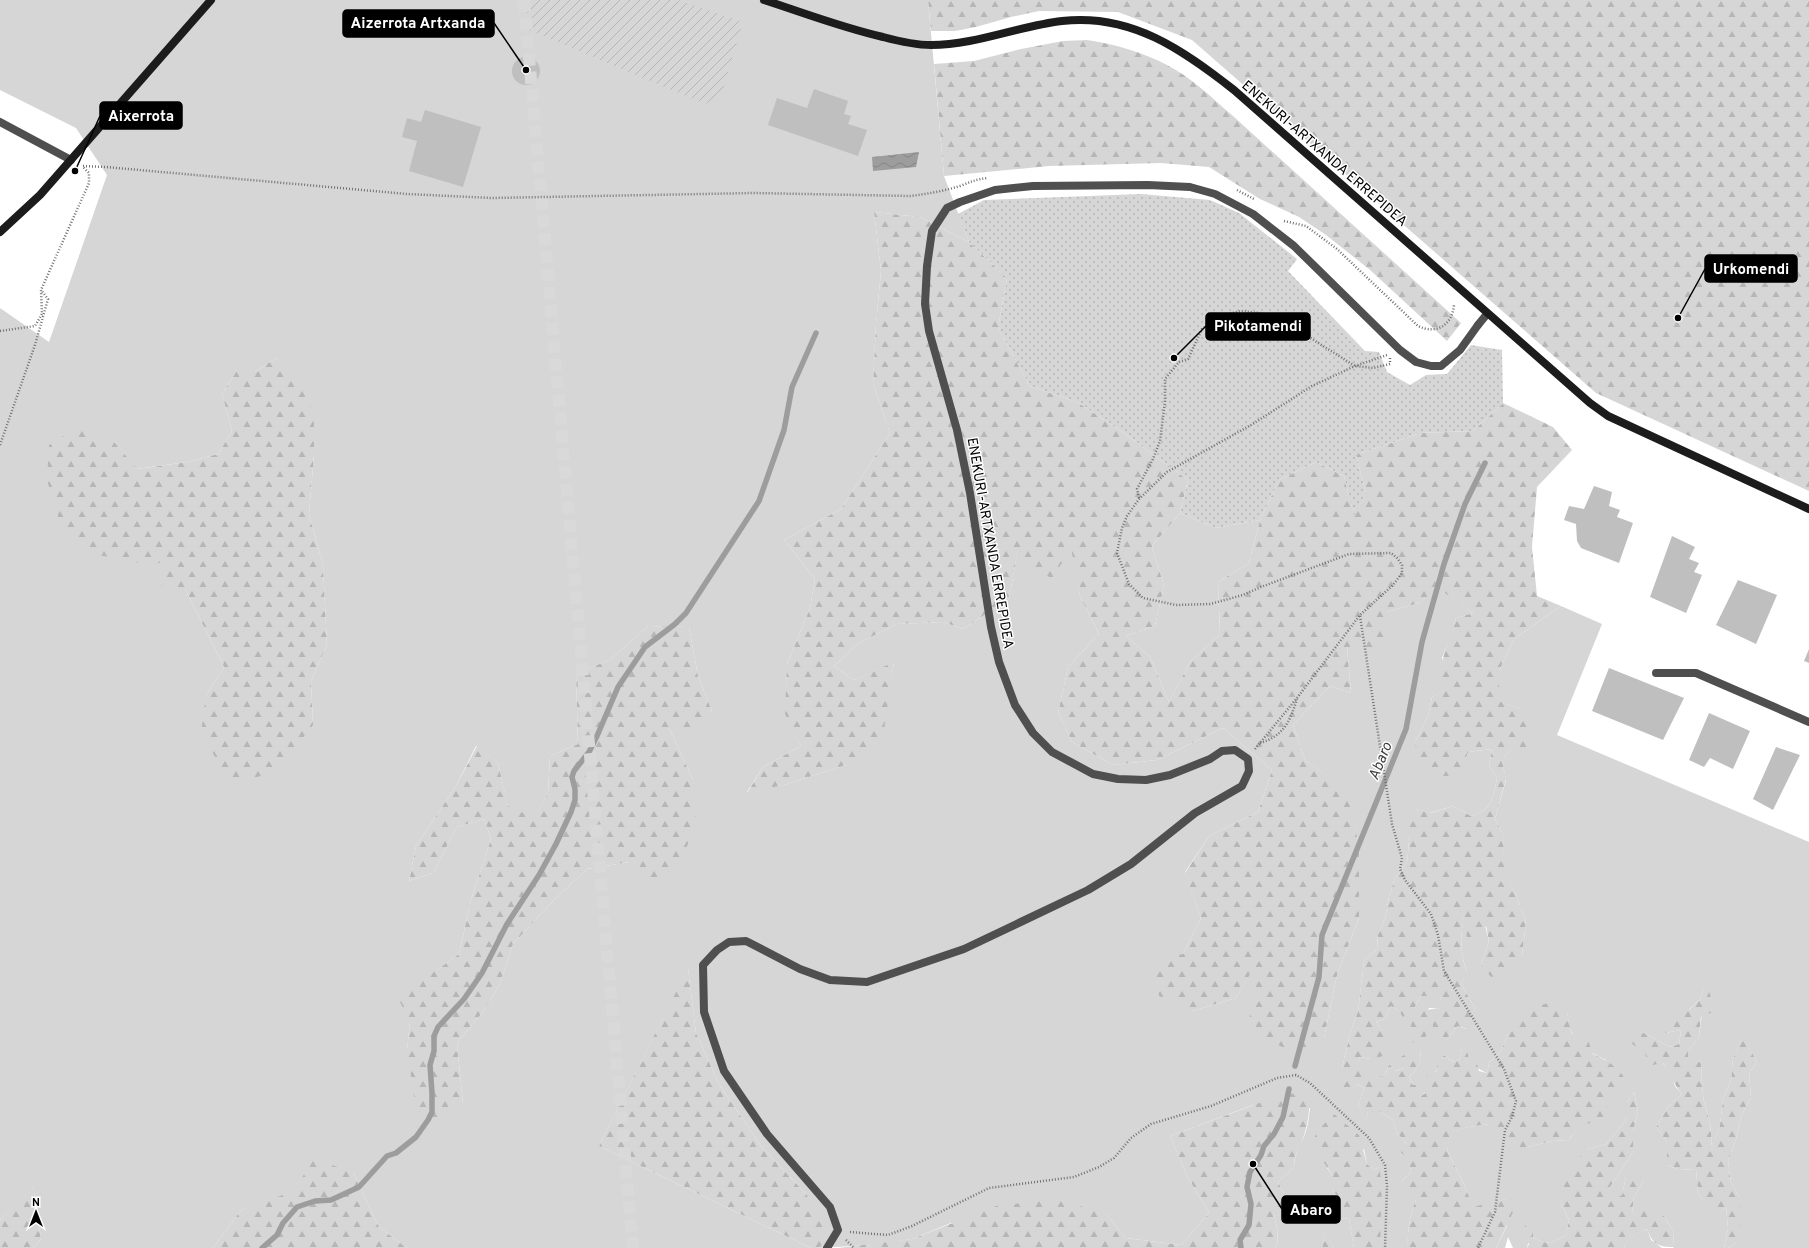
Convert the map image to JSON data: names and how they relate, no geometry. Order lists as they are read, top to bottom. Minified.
{"streets":{"street":["ENEKURI-ARTXANDA ERREPIDEA"]},"water":["Abaro"],"places":["Aizerrota Artxanda","Aixerrota","Urkomendi","Pikotamendi","Abaro"],"north":"top"}
